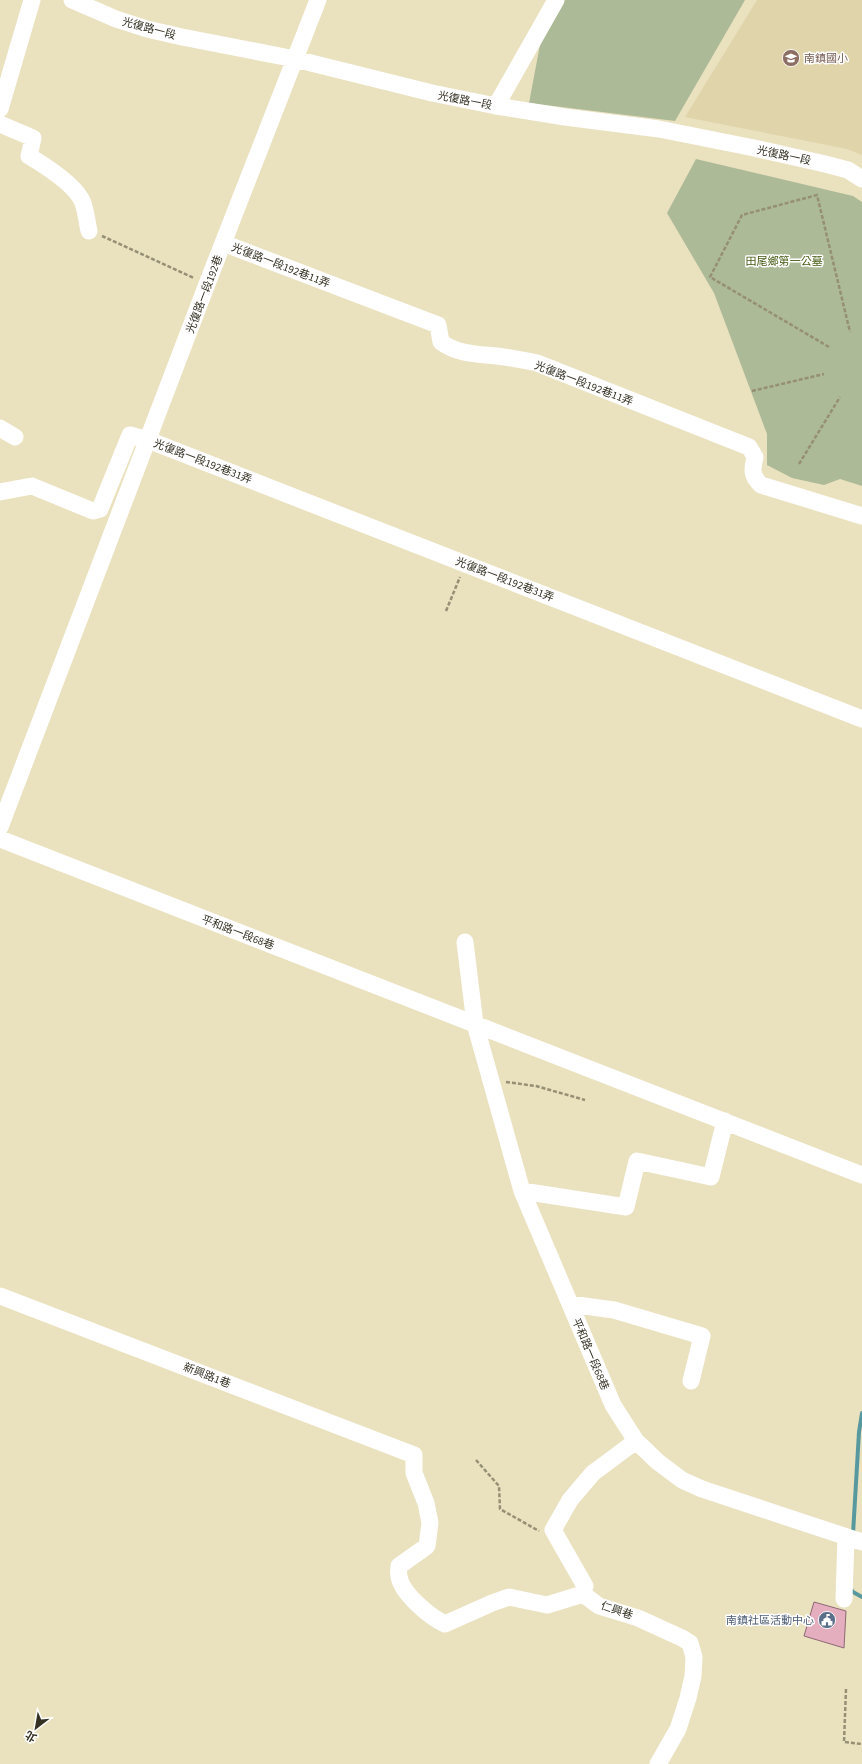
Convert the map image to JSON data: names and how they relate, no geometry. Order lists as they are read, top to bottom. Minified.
{"streets":{"street":["光復路一段","光復路一段192巷11弄","光復路一段192巷","光復路一段192巷31弄","平和路一段68巷","新興路1巷","仁興巷"]},"crossings":[["光復路一段","光復路一段192巷"],["光復路一段192巷11弄","光復路一段192巷"],["光復路一段192巷","光復路一段192巷31弄"],["新興路1巷","仁興巷"]],"parks":["田尾鄉第一公墓"],"places":{"school or university":["南鎮國小"],"public building":["南鎮社區活動中心"]},"north":"bottom left"}
